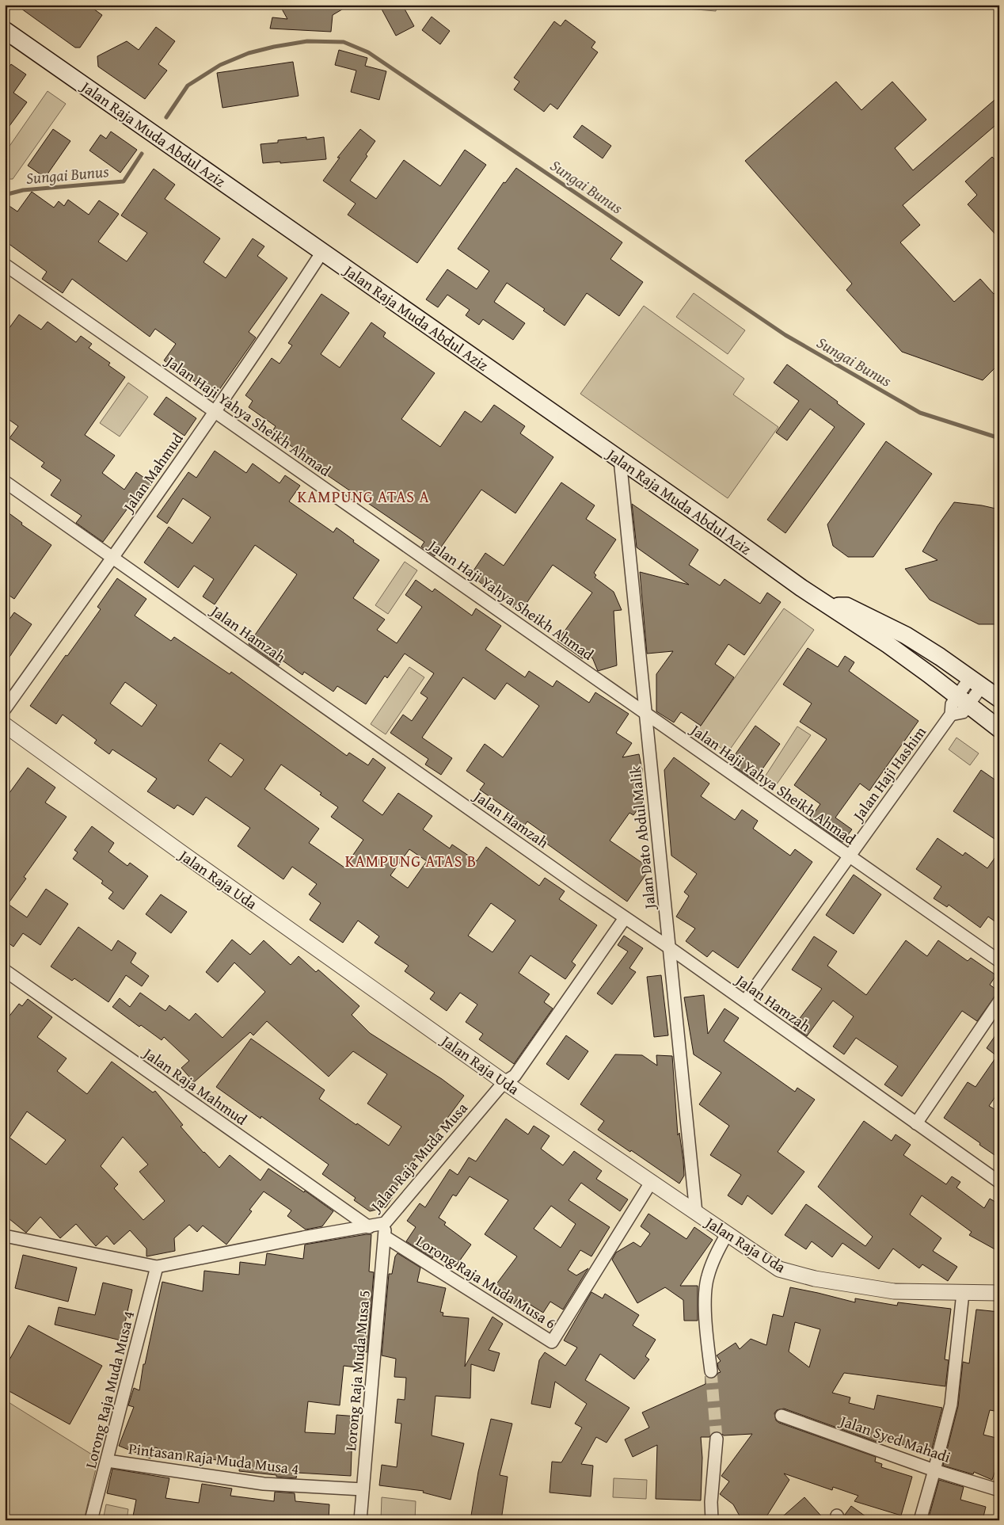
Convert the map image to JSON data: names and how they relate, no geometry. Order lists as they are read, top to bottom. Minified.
{"streets":{"main road":["Jalan Raja Muda Abdul Aziz"],"street":["Jalan Haji Yahya Sheikh Ahmad","Jalan Mahmud","Jalan Hamzah","Jalan Haji Hashim","Jalan Dato Abdul Malik","Jalan Raja Uda","Jalan Raja Mahmud","Jalan Raja Muda Musa","Lorong Raja Muda Musa 6","Lorong Raja Muda Musa 5","Lorong Raja Muda Musa 4","Jalan Syed Mahadi","Pintasan Raja Muda Musa 4"]},"crossings":[["Jalan Raja Muda Abdul Aziz","Jalan Mahmud"],["Jalan Raja Muda Abdul Aziz","Jalan Haji Hashim"],["Jalan Raja Muda Abdul Aziz","Jalan Dato Abdul Malik"],["Jalan Haji Yahya Sheikh Ahmad","Jalan Mahmud"],["Jalan Haji Yahya Sheikh Ahmad","Jalan Haji Hashim"],["Jalan Haji Yahya Sheikh Ahmad","Jalan Dato Abdul Malik"],["Jalan Mahmud","Jalan Hamzah"],["Jalan Hamzah","Jalan Haji Hashim"],["Jalan Hamzah","Jalan Dato Abdul Malik"],["Jalan Hamzah","Jalan Raja Muda Musa"],["Jalan Dato Abdul Malik","Jalan Raja Uda"],["Jalan Raja Uda","Jalan Raja Muda Musa"],["Jalan Raja Uda","Lorong Raja Muda Musa 6"],["Jalan Raja Mahmud","Jalan Raja Muda Musa"],["Jalan Raja Muda Musa","Lorong Raja Muda Musa 5"],["Jalan Raja Muda Musa","Lorong Raja Muda Musa 4"],["Lorong Raja Muda Musa 6","Lorong Raja Muda Musa 5"],["Lorong Raja Muda Musa 5","Pintasan Raja Muda Musa 4"],["Lorong Raja Muda Musa 4","Pintasan Raja Muda Musa 4"]],"districts":["KAMPUNG ATAS A","KAMPUNG ATAS B"],"water":["Sungai Bunus"]}
